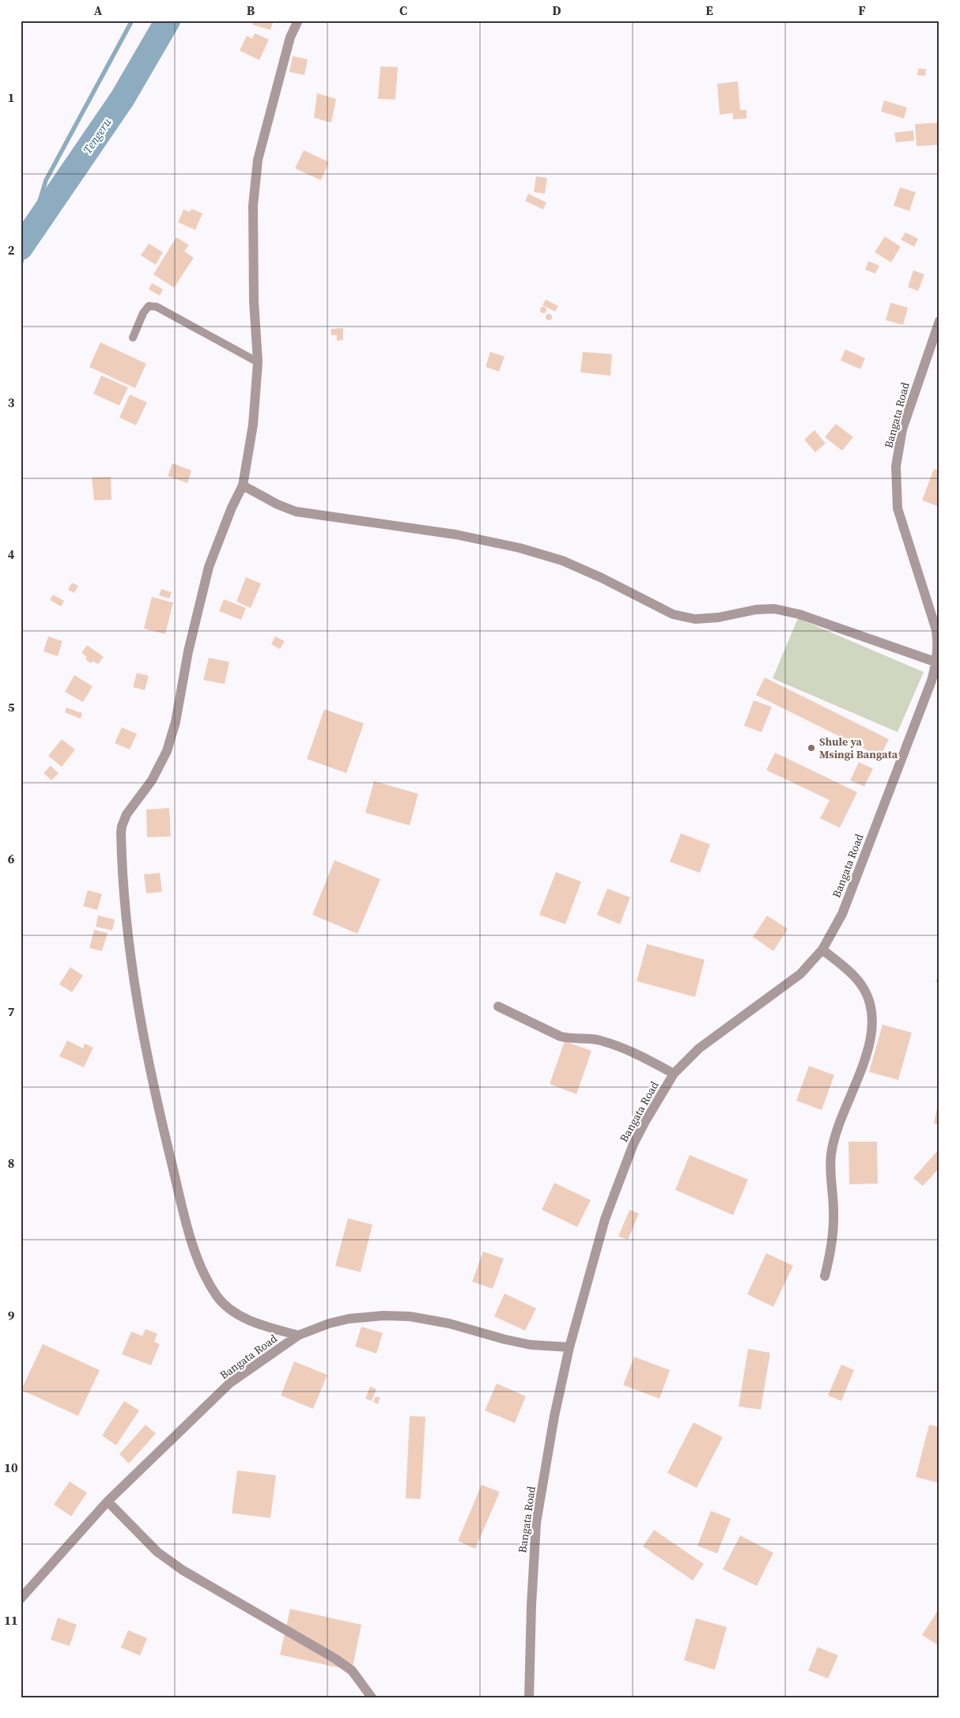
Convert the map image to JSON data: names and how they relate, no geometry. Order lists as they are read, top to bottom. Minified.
{"streets":{"street":["Bangata Road"]},"water":["Tengeru"],"places":["Shule ya Msingi Bangata"],"grid":{"columns":["A","B","C","D","E","F"],"rows":["1","2","3","4","5","6","7","8","9","10","11"]}}
